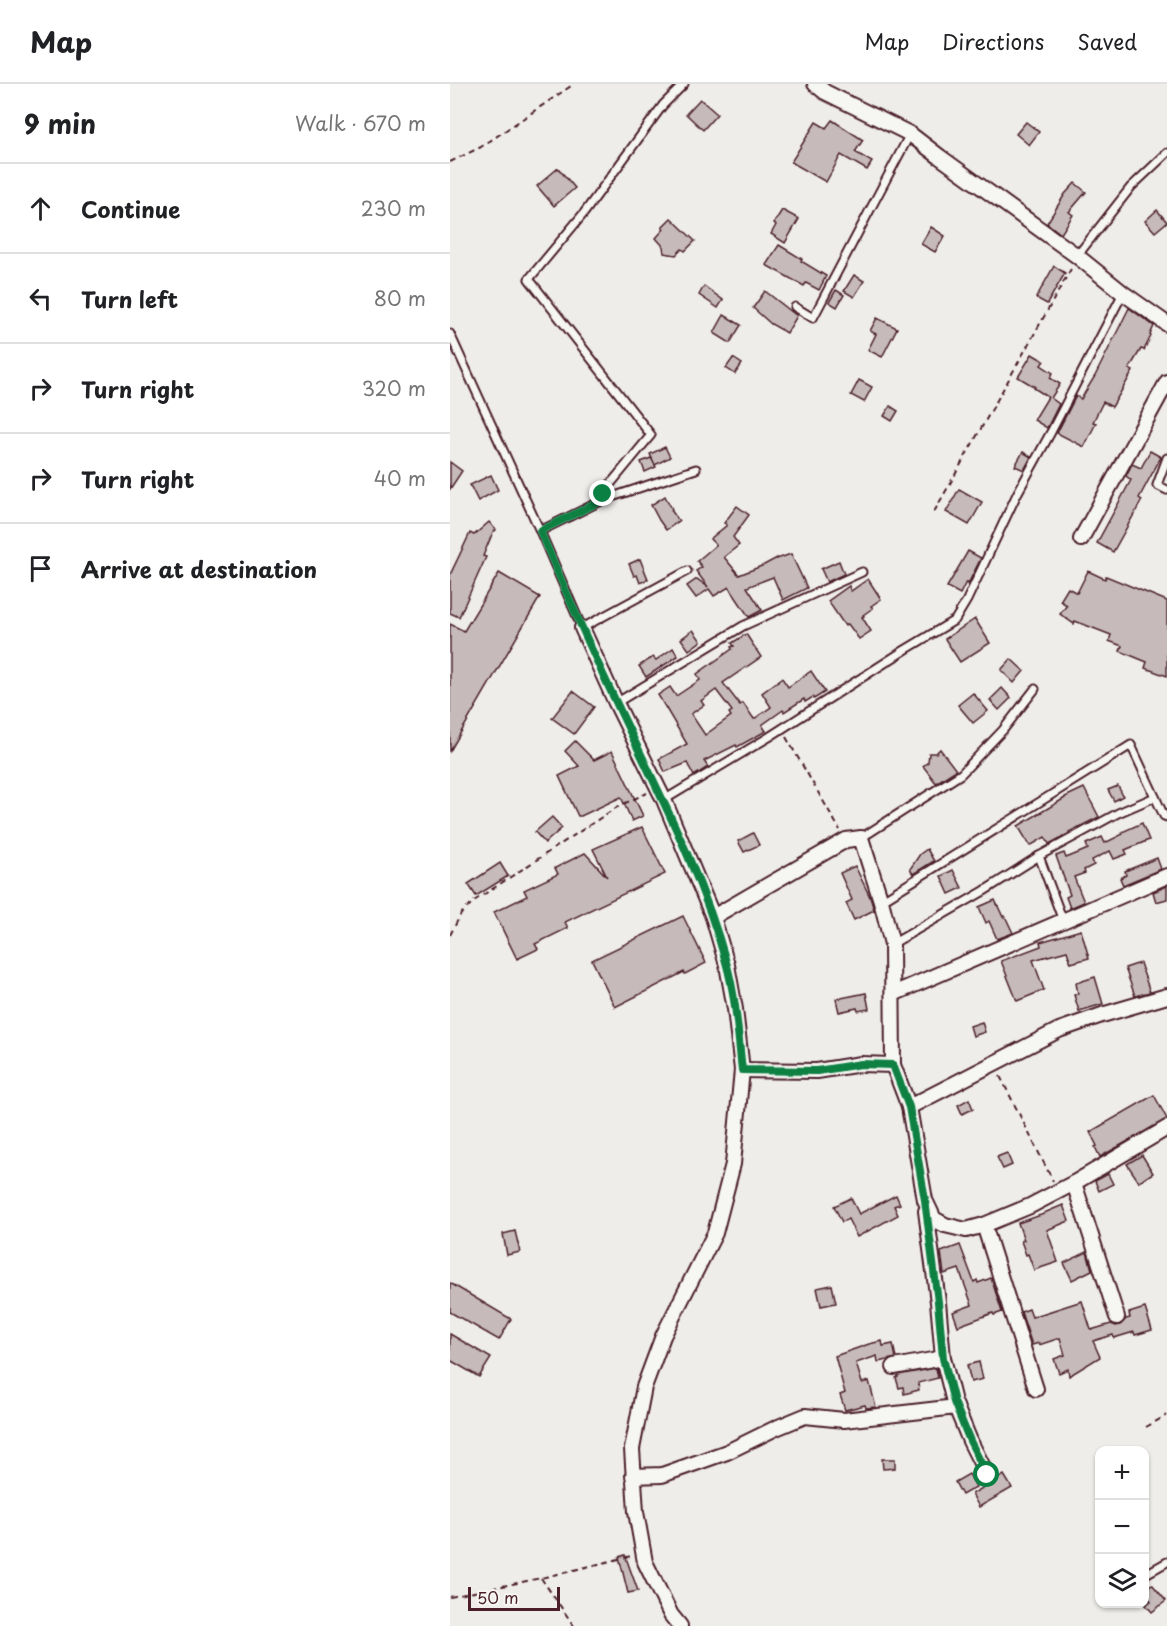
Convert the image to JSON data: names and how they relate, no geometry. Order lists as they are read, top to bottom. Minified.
{"scale_bar":"50 m","page":{"header":"Map","nav":["Map","Directions","Saved"],"heading":["9 min","Walk · 670 m"],"list":[["Continue","230 m"],["Turn left","80 m"],["Turn right","320 m"],["Turn right","40 m"],"Arrive at destination"],"map_buttons":["+","−"],"scale":"50 m"}}
